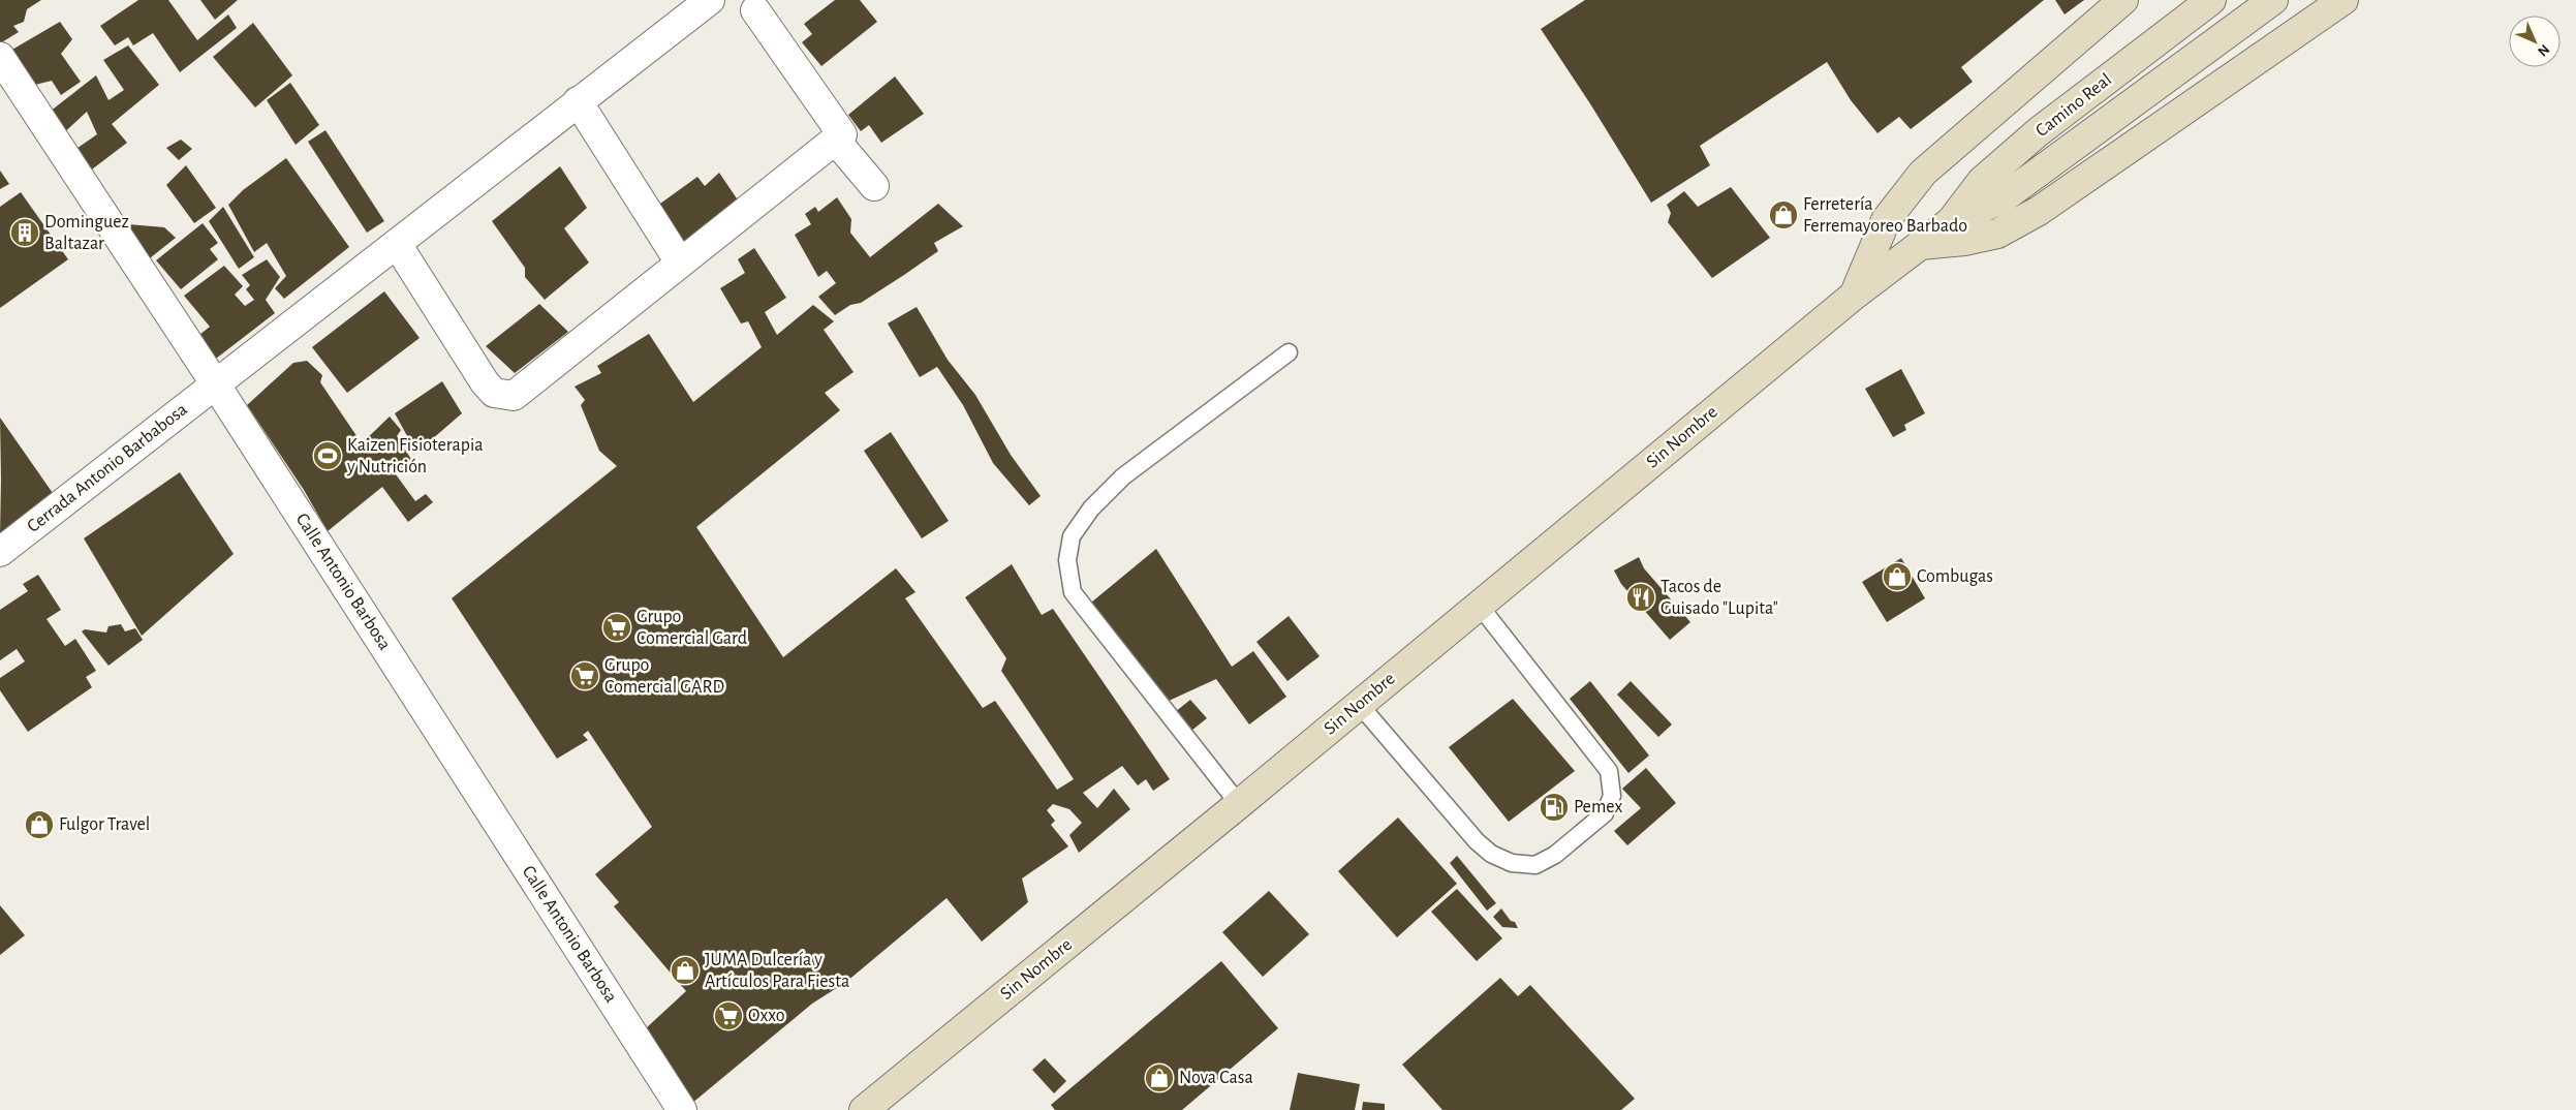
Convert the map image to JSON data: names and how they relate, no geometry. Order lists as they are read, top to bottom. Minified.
{"streets":{"main road":["Camino Real","Sin Nombre"],"street":["Cerrada Antonio Barbabosa","Calle Antonio Barbosa"]},"crossings":[["Camino Real","Sin Nombre"],["Cerrada Antonio Barbabosa","Calle Antonio Barbosa"]],"places":{"shop":["Ferretería Ferremayoreo Barbado","Combugas","Fulgor Travel","JUMA Dulcería y Artículos Para Fiesta","Nova Casa"],"building":["Dominguez Baltazar"],"sports":["Kaizen Fisioterapia y Nutrición"],"restaurant":["Tacos de Guisado \"Lupita\""],"supermarket":["Grupo Comercial Gard","Grupo Comercial GARD","Oxxo"],"fuel station":["Pemex"]},"north":"bottom right"}
